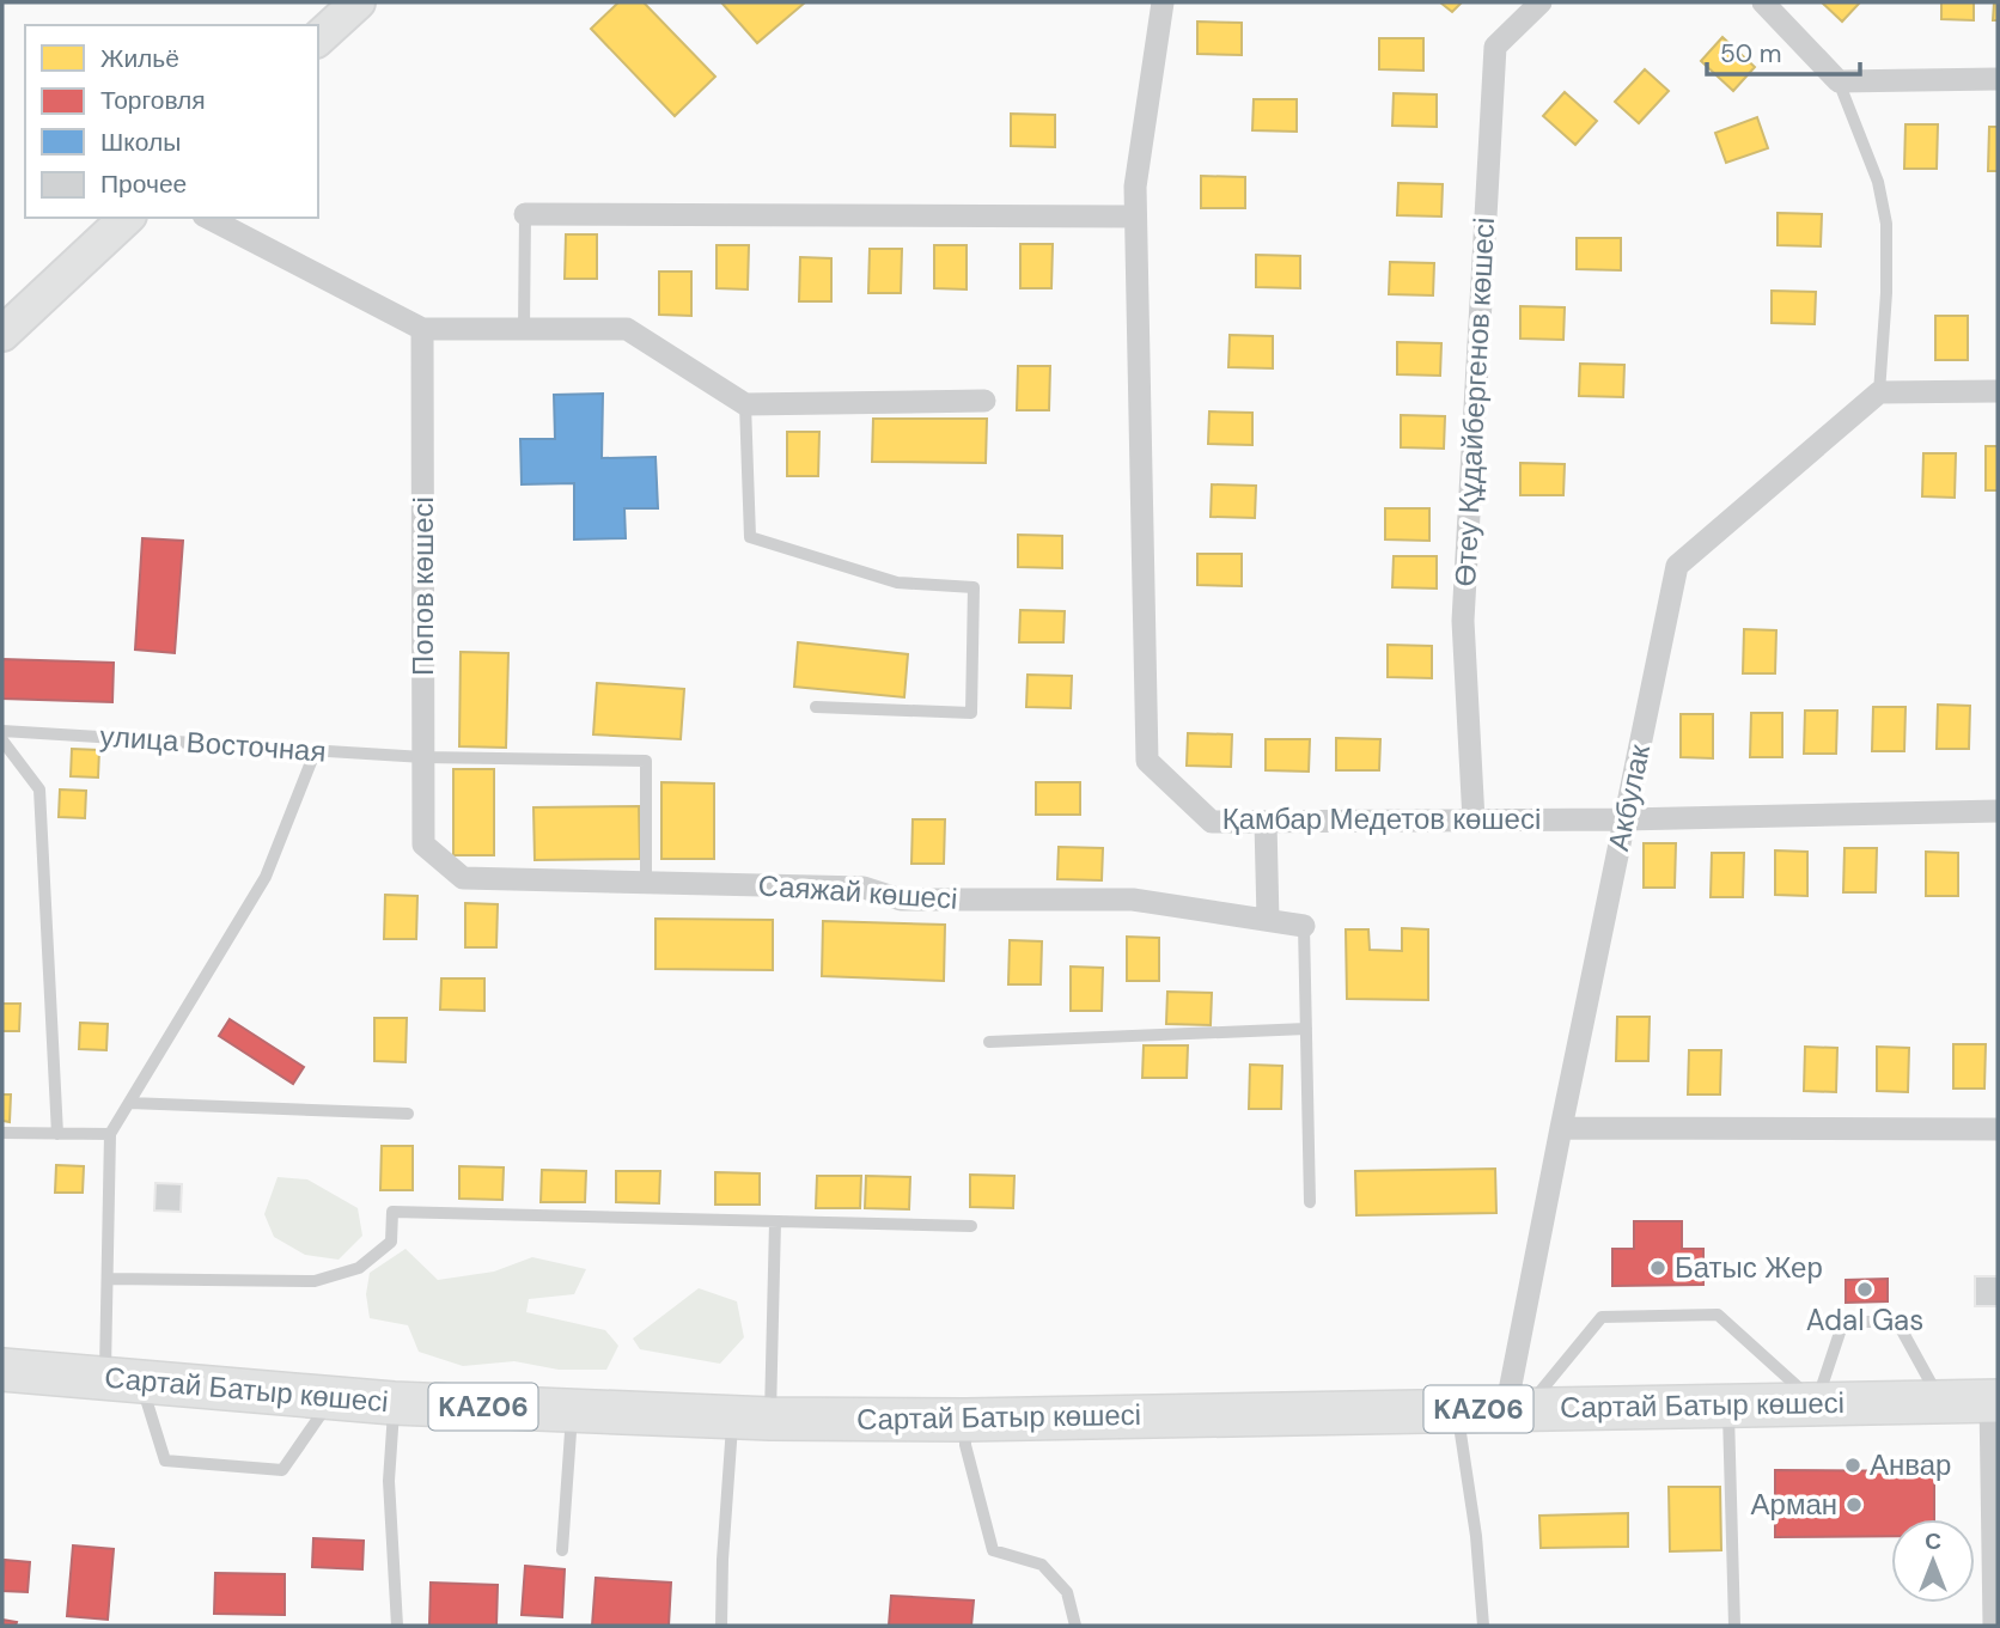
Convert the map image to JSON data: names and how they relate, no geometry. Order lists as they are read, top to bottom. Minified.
{"streets":{"highway":["Сартай Батыр көшесі","KАZ06"],"street":["Өтеу Құдайбергенов көшесі","Попов көшесі","Акбулак","Қамбар Медетов көшесі","Саяжай көшесі"],"lane":["улица Восточная"]},"crossings":[["Өтеу Құдайбергенов көшесі","Қамбар Медетов көшесі"],["Попов көшесі","улица Восточная"],["Попов көшесі","Саяжай көшесі"],["улица Восточная","Саяжай көшесі"],["Акбулак","Қамбар Медетов көшесі"],["Акбулак","Сартай Батыр көшесі"]],"places":["Батыс Жер","Adal Gas","Анвар","Арман"],"legend":["Жильё","Торговля","Школы","Прочее"],"scale_bar":"50 m","north":"top"}
